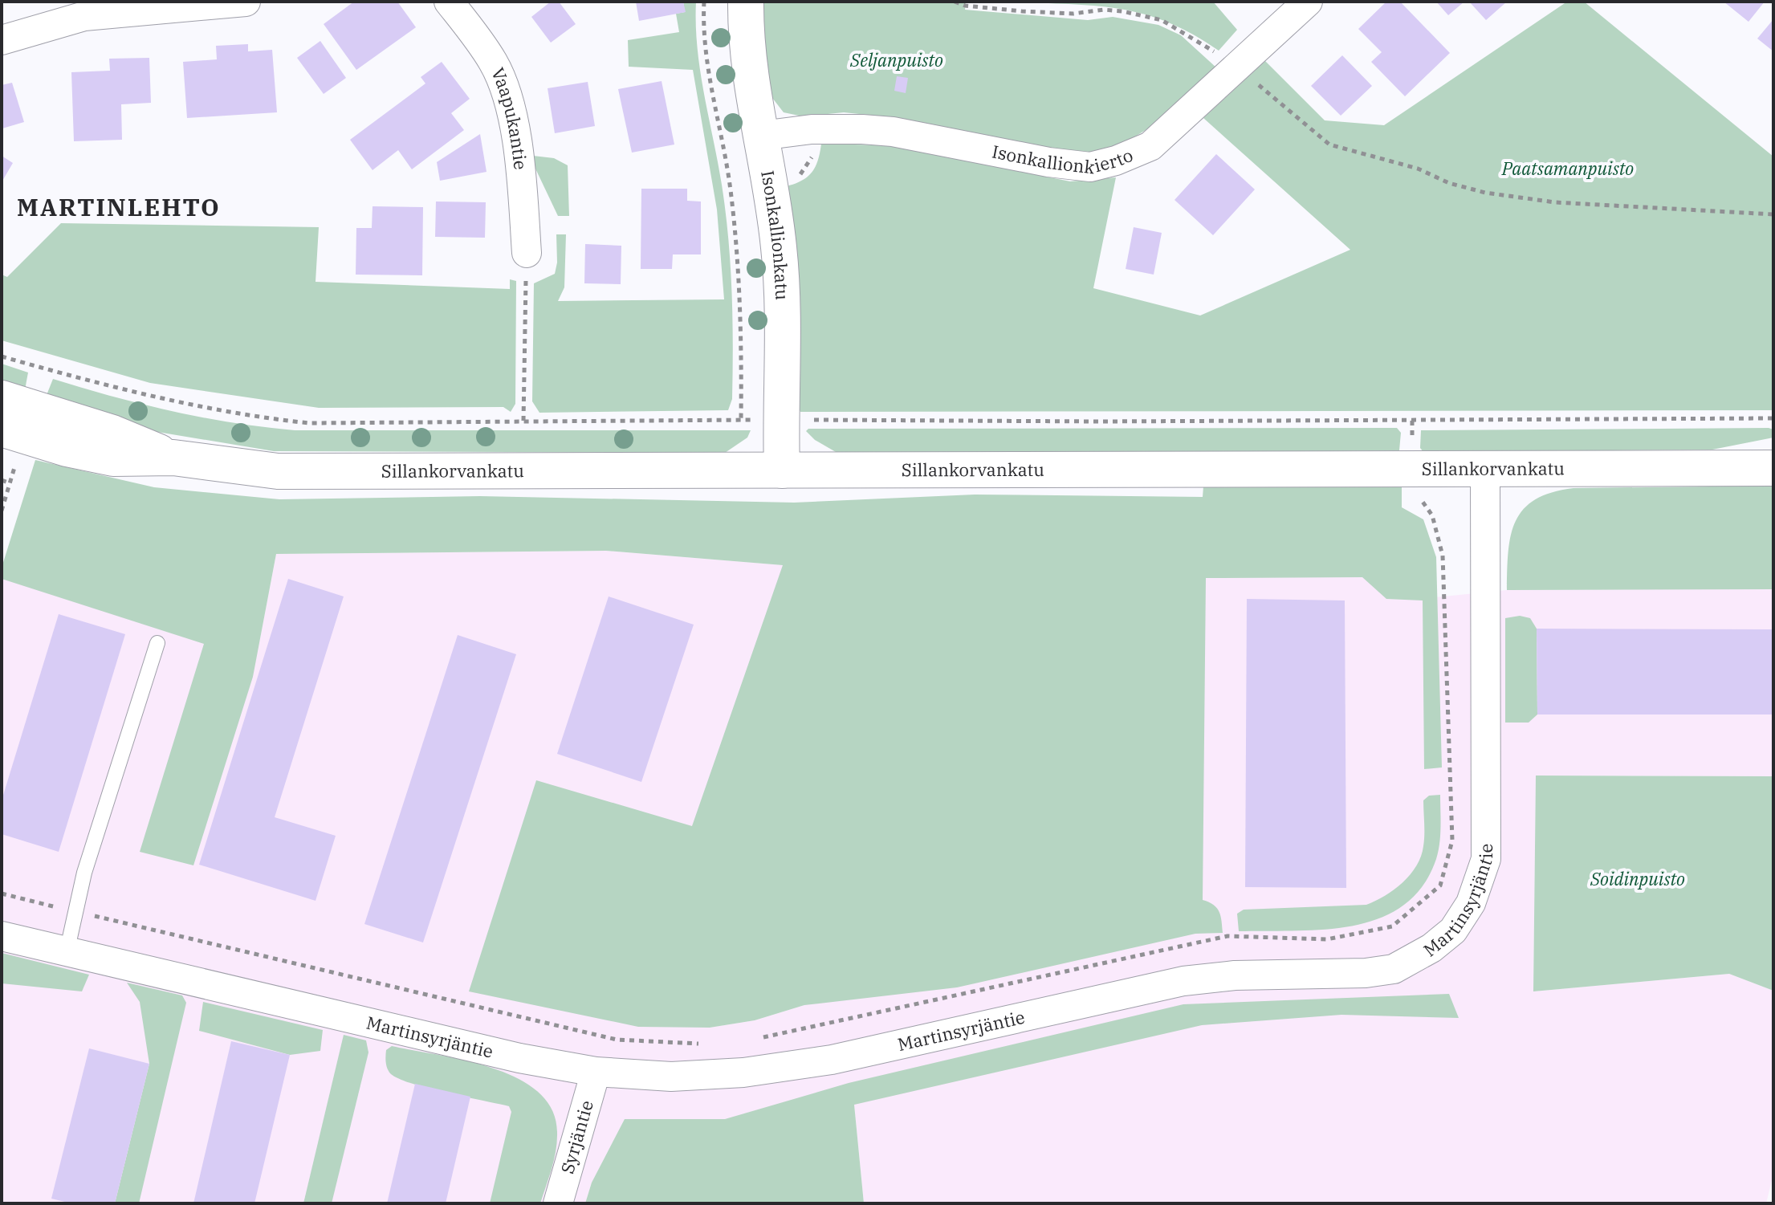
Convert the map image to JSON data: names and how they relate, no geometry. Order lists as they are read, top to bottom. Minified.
{"streets":{"main road":["Isonkallionkatu","Sillankorvankatu"],"street":["Vaapukantie","Isonkallionkierto","Martinsyrjäntie","Syrjäntie"]},"crossings":[["Isonkallionkierto","Isonkallionkatu"],["Isonkallionkatu","Sillankorvankatu"],["Sillankorvankatu","Martinsyrjäntie"],["Martinsyrjäntie","Syrjäntie"]],"districts":["MARTINLEHTO"],"parks":["Seljanpuisto","Paatsamanpuisto","Soidinpuisto"]}
